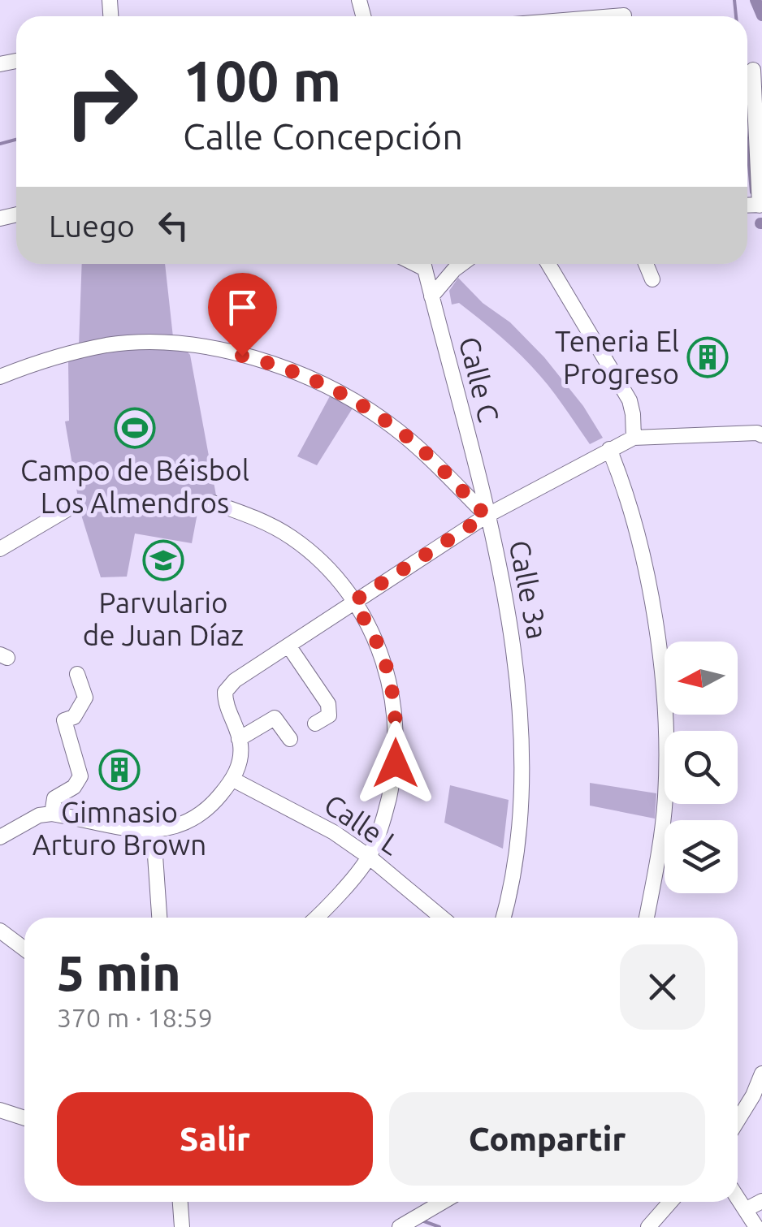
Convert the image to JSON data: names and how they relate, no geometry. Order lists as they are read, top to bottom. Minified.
{"streets":{"street":["Calle C","Calle 3a","Calle L"]},"crossings":[["Calle C","Calle 3a"]],"places":{"building":["Teneria El Progreso","Gimnasio Arturo Brown"],"sports":["Campo de Béisbol Los Almendros"],"school or university":["Parvulario de Juan Díaz"]},"north":"left","page":{"turn":["100 m","Calle Concepción"],"then":"Luego","heading":["5 min","370 m · 18:59"],"buttons":["Salir","Compartir"]}}
